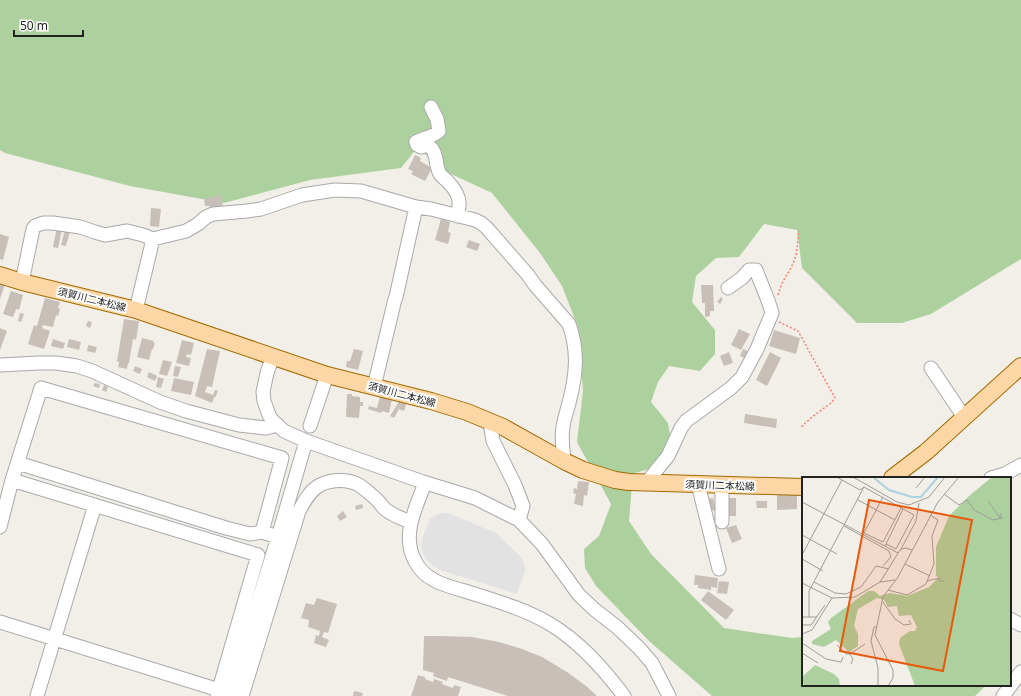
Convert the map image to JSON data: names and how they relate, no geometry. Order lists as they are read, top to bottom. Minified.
{"streets":{"main road":["須賀川二本松線"]},"scale_bar":"50 m"}
